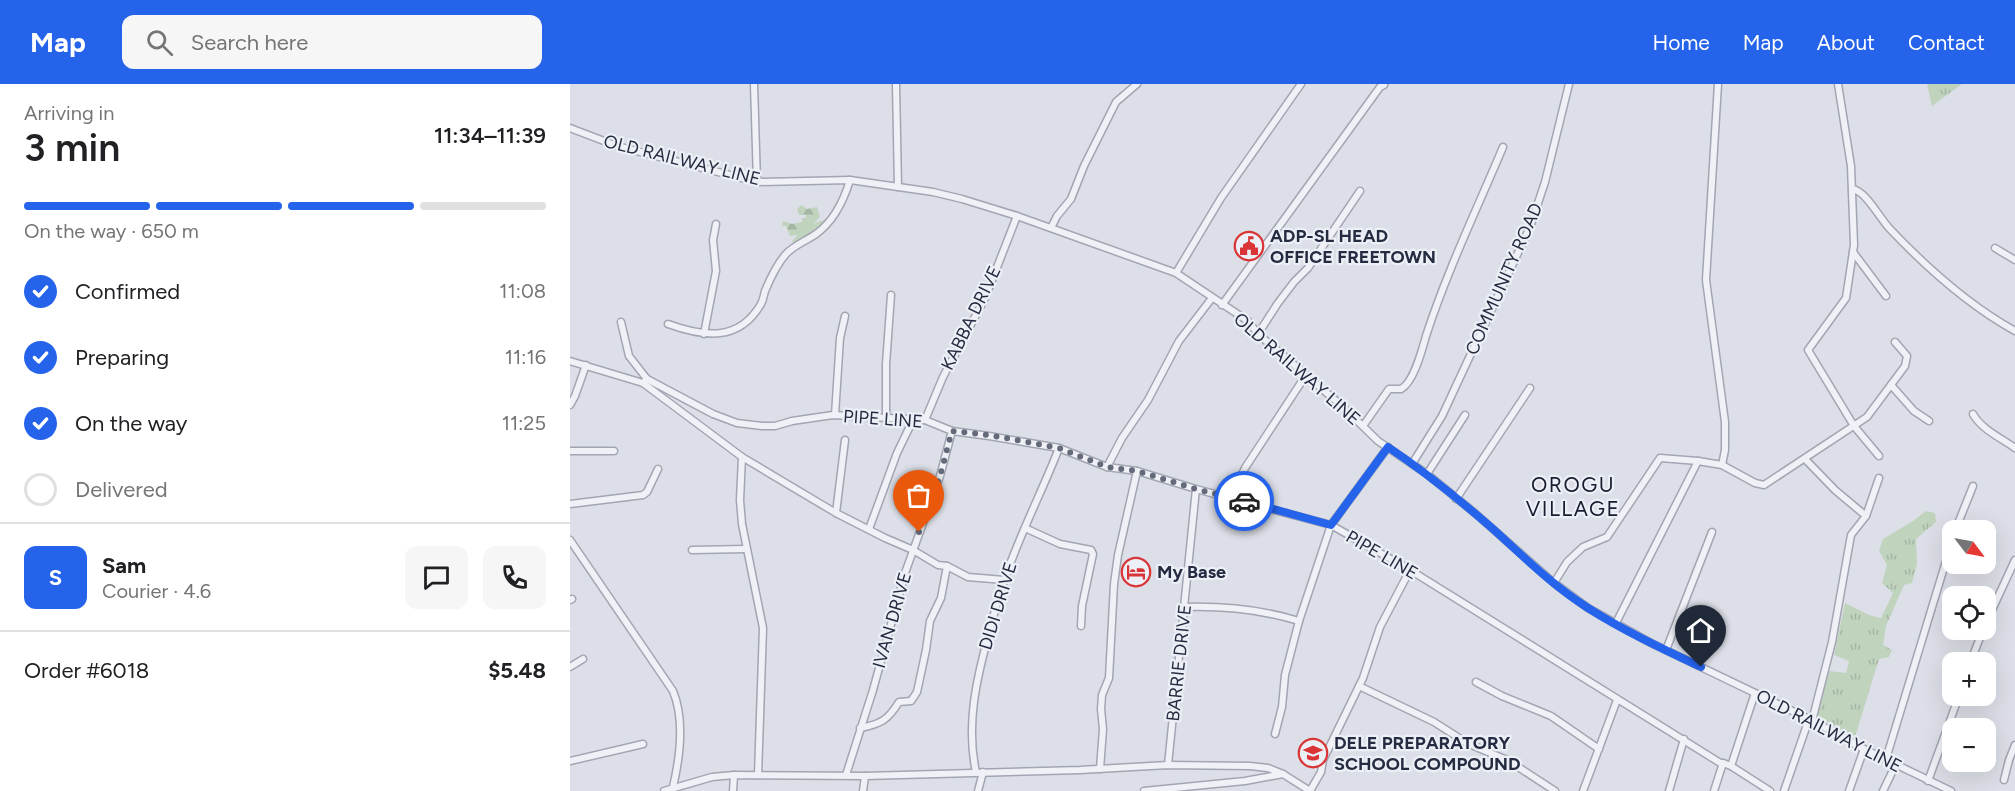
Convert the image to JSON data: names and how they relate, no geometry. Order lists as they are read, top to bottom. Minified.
{"streets":{"street":["OLD RAILWAY LINE","COMMUNITY ROAD","KABBA DRIVE","PIPE LINE","DIDI DRIVE","IVAN DRIVE","BARRIE DRIVE"]},"crossings":[["OLD RAILWAY LINE","COMMUNITY ROAD"],["OLD RAILWAY LINE","KABBA DRIVE"],["KABBA DRIVE","PIPE LINE"],["PIPE LINE","DIDI DRIVE"],["PIPE LINE","IVAN DRIVE"],["PIPE LINE","BARRIE DRIVE"]],"districts":["OROGU VILLAGE"],"places":{"public building":["ADP-SL HEAD OFFICE FREETOWN"],"hotel":["My Base"],"school or university":["DELE PREPARATORY SCHOOL COMPOUND"]},"north":"bottom right","page":{"header":"Map","search":"Search here","nav":["Home","Map","About","Contact"],"heading":["3 min","Arriving in","11:34–11:39"],"panel":["Sam","Courier · 4.6","Order #6018","$5.48"],"bar":"On the way · 650 m","list":[["Confirmed","11:08"],["Preparing","11:16"],["On the way","11:25"],"Delivered"],"map_buttons":["+","−"],"round":"S"}}
